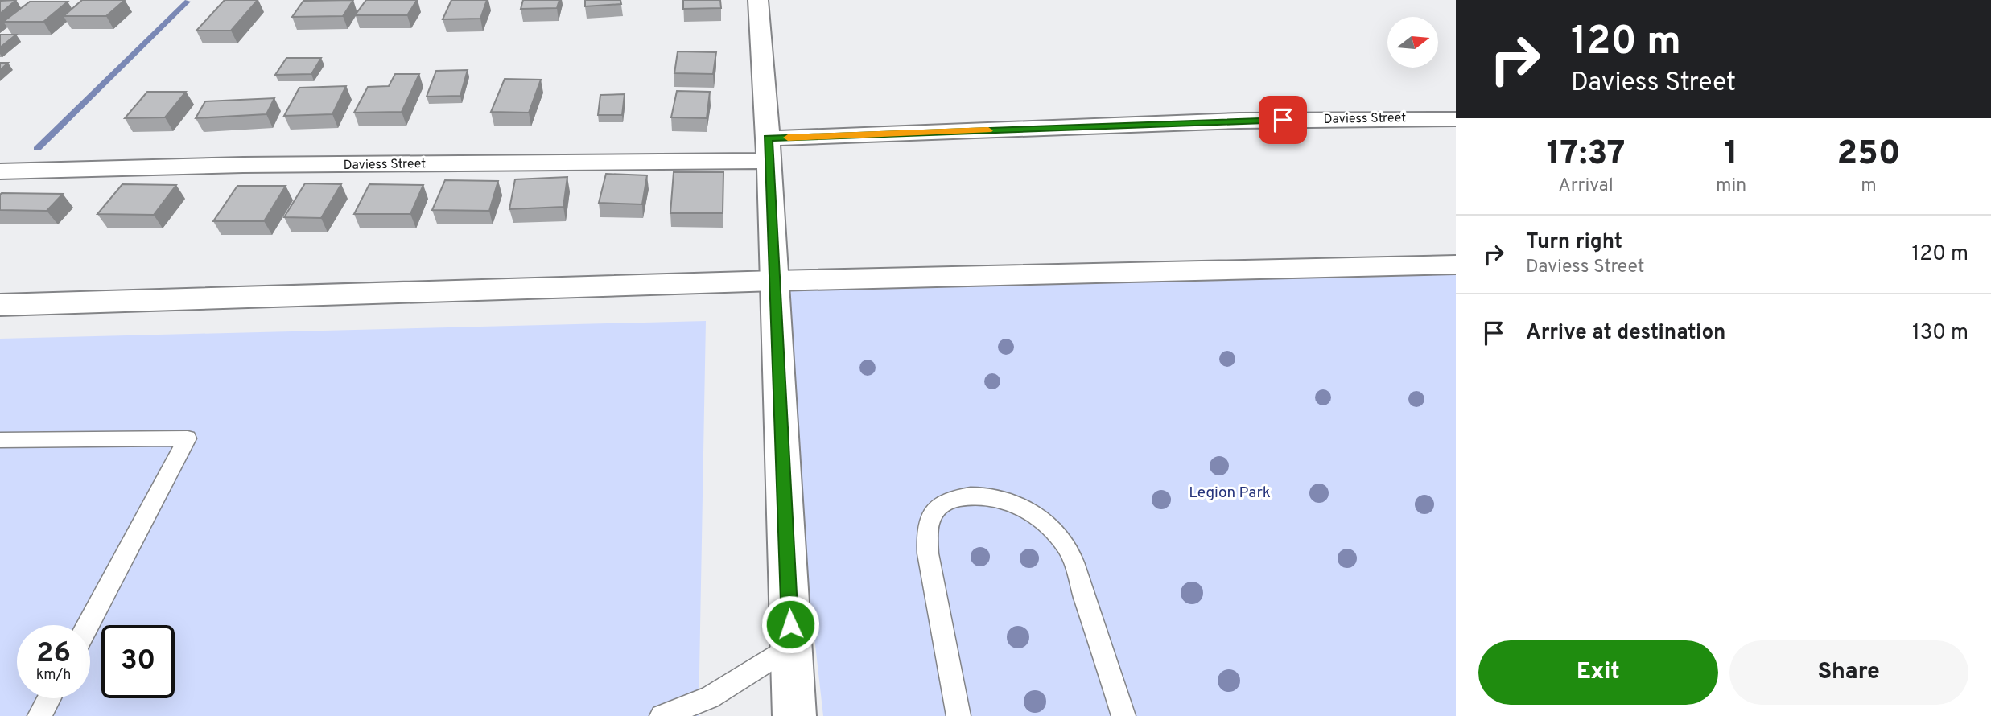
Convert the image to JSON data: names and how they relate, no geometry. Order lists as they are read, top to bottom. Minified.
{"streets":{"street":["Daviess Street"]},"parks":["Legion Park"],"north":"right","page":{"turn":["120 m","Daviess Street"],"eta":["17:37","Arrival","1","min","250","m"],"list":[{"name":"Turn right","note":"Daviess Street","value":"120 m"},{"name":"Arrive at destination","value":"130 m"}],"speed":"26 km/h","limit":"30","buttons":["Exit","Share"]}}
